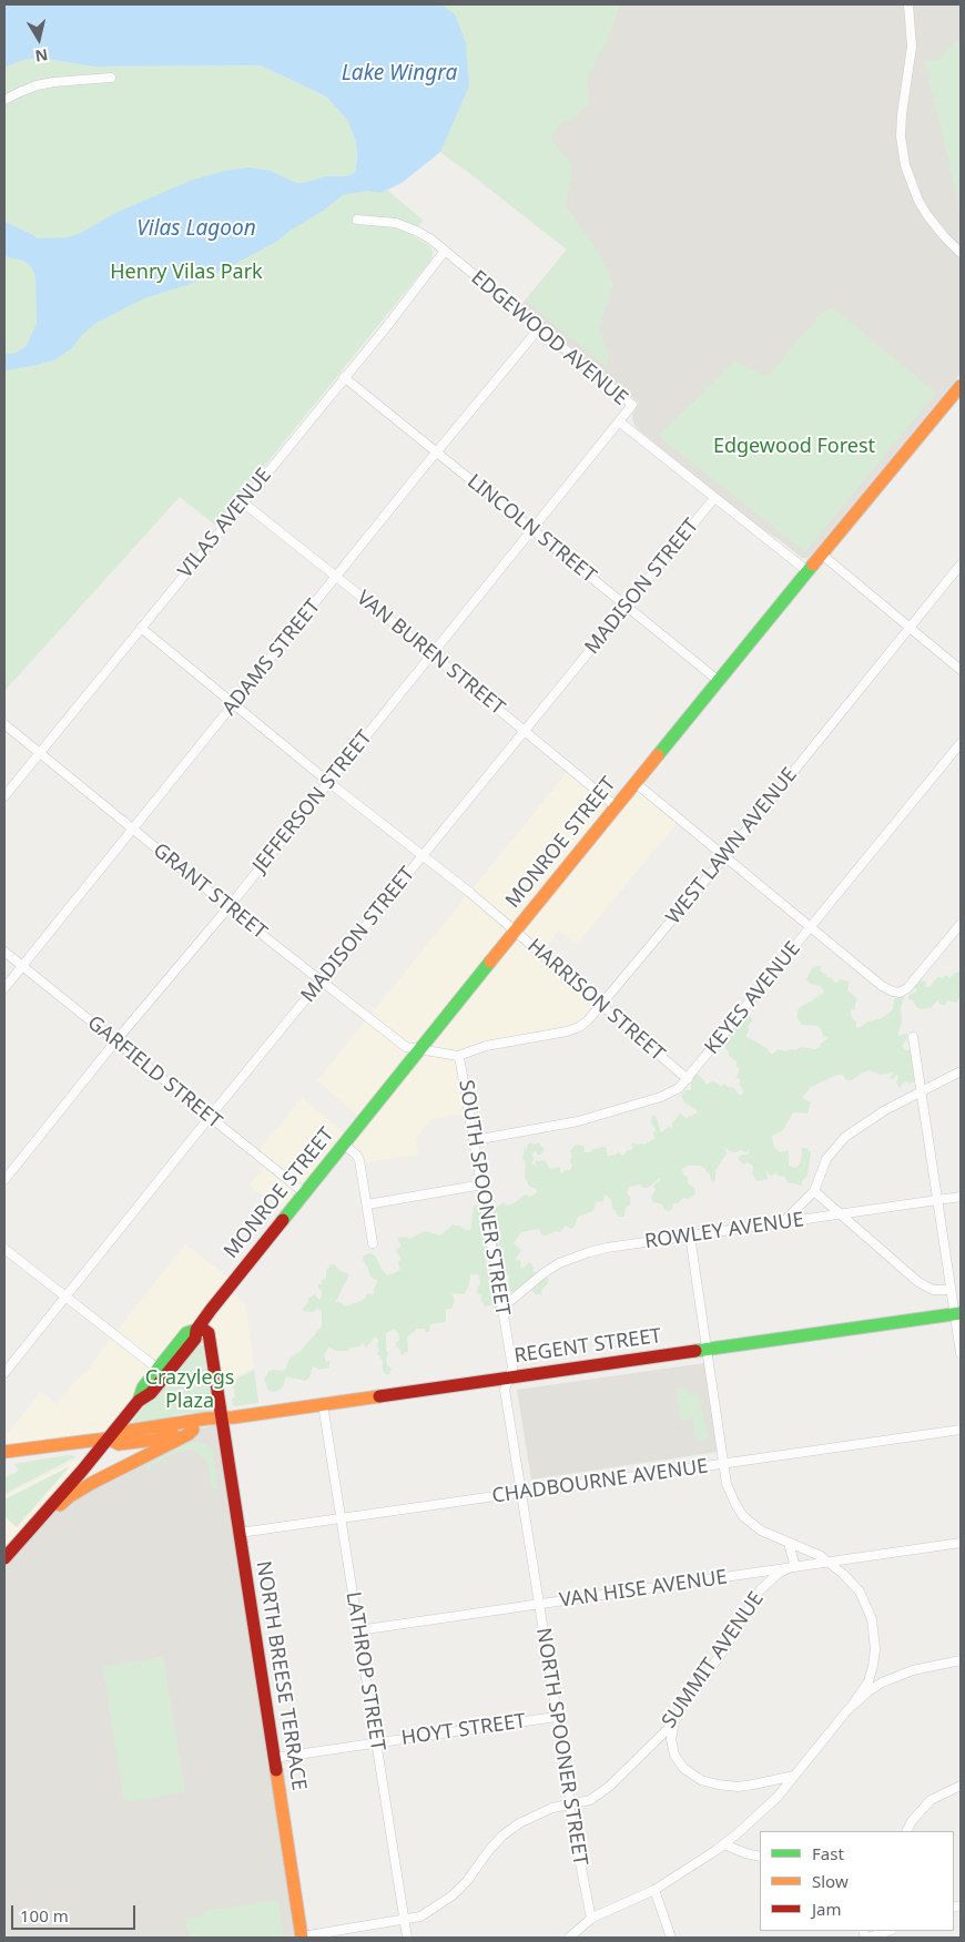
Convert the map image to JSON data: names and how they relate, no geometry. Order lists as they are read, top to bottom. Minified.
{"streets":{"main road":["MONROE STREET","REGENT STREET","NORTH BREESE TERRACE"],"street":["EDGEWOOD AVENUE","VILAS AVENUE","LINCOLN STREET","MADISON STREET","VAN BUREN STREET","ADAMS STREET","JEFFERSON STREET","WEST LAWN AVENUE","GRANT STREET","KEYES AVENUE","HARRISON STREET","GARFIELD STREET","SOUTH SPOONER STREET","ROWLEY AVENUE","CHADBOURNE AVENUE","VAN HISE AVENUE","SUMMIT AVENUE","LATHROP STREET","HOYT STREET","NORTH SPOONER STREET"]},"crossings":[["EDGEWOOD AVENUE","VILAS AVENUE"],["EDGEWOOD AVENUE","MADISON STREET"],["EDGEWOOD AVENUE","ADAMS STREET"],["EDGEWOOD AVENUE","JEFFERSON STREET"],["EDGEWOOD AVENUE","MONROE STREET"],["VILAS AVENUE","LINCOLN STREET"],["VILAS AVENUE","VAN BUREN STREET"],["VILAS AVENUE","GRANT STREET"],["VILAS AVENUE","HARRISON STREET"],["LINCOLN STREET","MADISON STREET"],["LINCOLN STREET","ADAMS STREET"],["LINCOLN STREET","JEFFERSON STREET"],["LINCOLN STREET","MONROE STREET"],["MADISON STREET","VAN BUREN STREET"],["MADISON STREET","GRANT STREET"],["MADISON STREET","HARRISON STREET"],["MADISON STREET","GARFIELD STREET"],["VAN BUREN STREET","ADAMS STREET"],["VAN BUREN STREET","JEFFERSON STREET"],["VAN BUREN STREET","MONROE STREET"],["ADAMS STREET","GRANT STREET"],["ADAMS STREET","HARRISON STREET"],["ADAMS STREET","GARFIELD STREET"],["JEFFERSON STREET","GRANT STREET"],["JEFFERSON STREET","HARRISON STREET"],["JEFFERSON STREET","GARFIELD STREET"],["MONROE STREET","GRANT STREET"],["MONROE STREET","HARRISON STREET"],["MONROE STREET","GARFIELD STREET"],["MONROE STREET","SOUTH SPOONER STREET"],["MONROE STREET","REGENT STREET"],["MONROE STREET","NORTH BREESE TERRACE"],["WEST LAWN AVENUE","HARRISON STREET"],["WEST LAWN AVENUE","SOUTH SPOONER STREET"],["GRANT STREET","SOUTH SPOONER STREET"],["KEYES AVENUE","HARRISON STREET"],["KEYES AVENUE","SOUTH SPOONER STREET"],["SOUTH SPOONER STREET","ROWLEY AVENUE"],["SOUTH SPOONER STREET","REGENT STREET"],["SOUTH SPOONER STREET","NORTH SPOONER STREET"],["REGENT STREET","LATHROP STREET"],["REGENT STREET","NORTH BREESE TERRACE"],["REGENT STREET","NORTH SPOONER STREET"],["CHADBOURNE AVENUE","LATHROP STREET"],["CHADBOURNE AVENUE","NORTH BREESE TERRACE"],["CHADBOURNE AVENUE","NORTH SPOONER STREET"],["VAN HISE AVENUE","SUMMIT AVENUE"],["VAN HISE AVENUE","LATHROP STREET"],["VAN HISE AVENUE","NORTH SPOONER STREET"],["SUMMIT AVENUE","LATHROP STREET"],["SUMMIT AVENUE","NORTH BREESE TERRACE"],["SUMMIT AVENUE","NORTH SPOONER STREET"],["LATHROP STREET","HOYT STREET"],["NORTH BREESE TERRACE","HOYT STREET"],["HOYT STREET","NORTH SPOONER STREET"]],"water":["Lake Wingra","Vilas Lagoon"],"parks":["Henry Vilas Park","Edgewood Forest","Crazylegs Plaza"],"legend":["Fast","Slow","Jam"],"scale_bar":"100 m","north":"bottom"}
